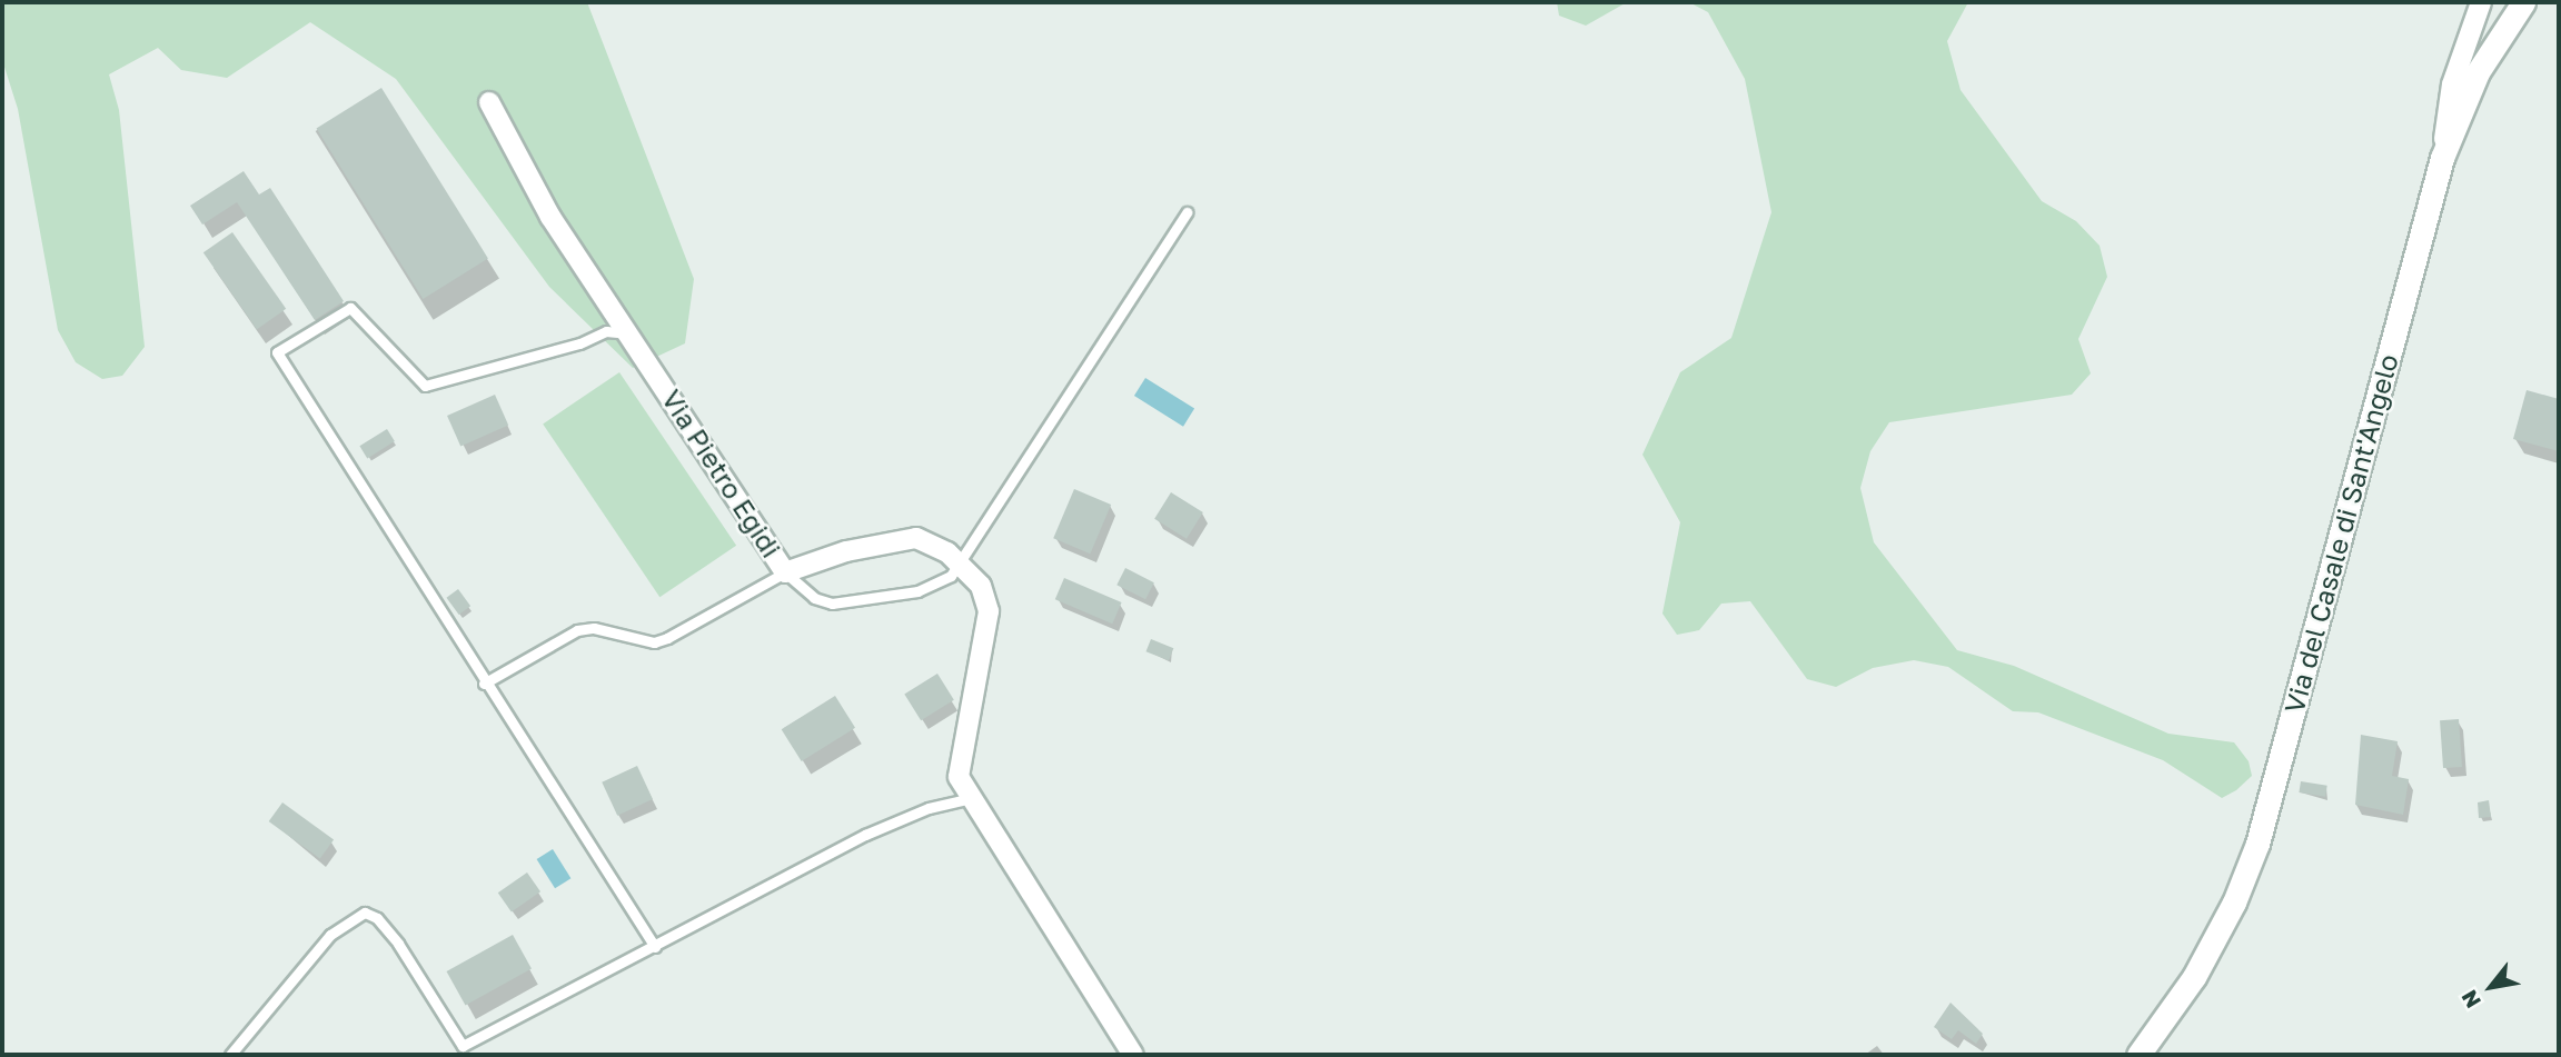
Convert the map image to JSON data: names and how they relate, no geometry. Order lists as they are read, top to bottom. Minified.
{"streets":{"main road":["Via del Casale di Sant'Angelo"],"street":["Via Pietro Egidi"]},"north":"bottom left"}
